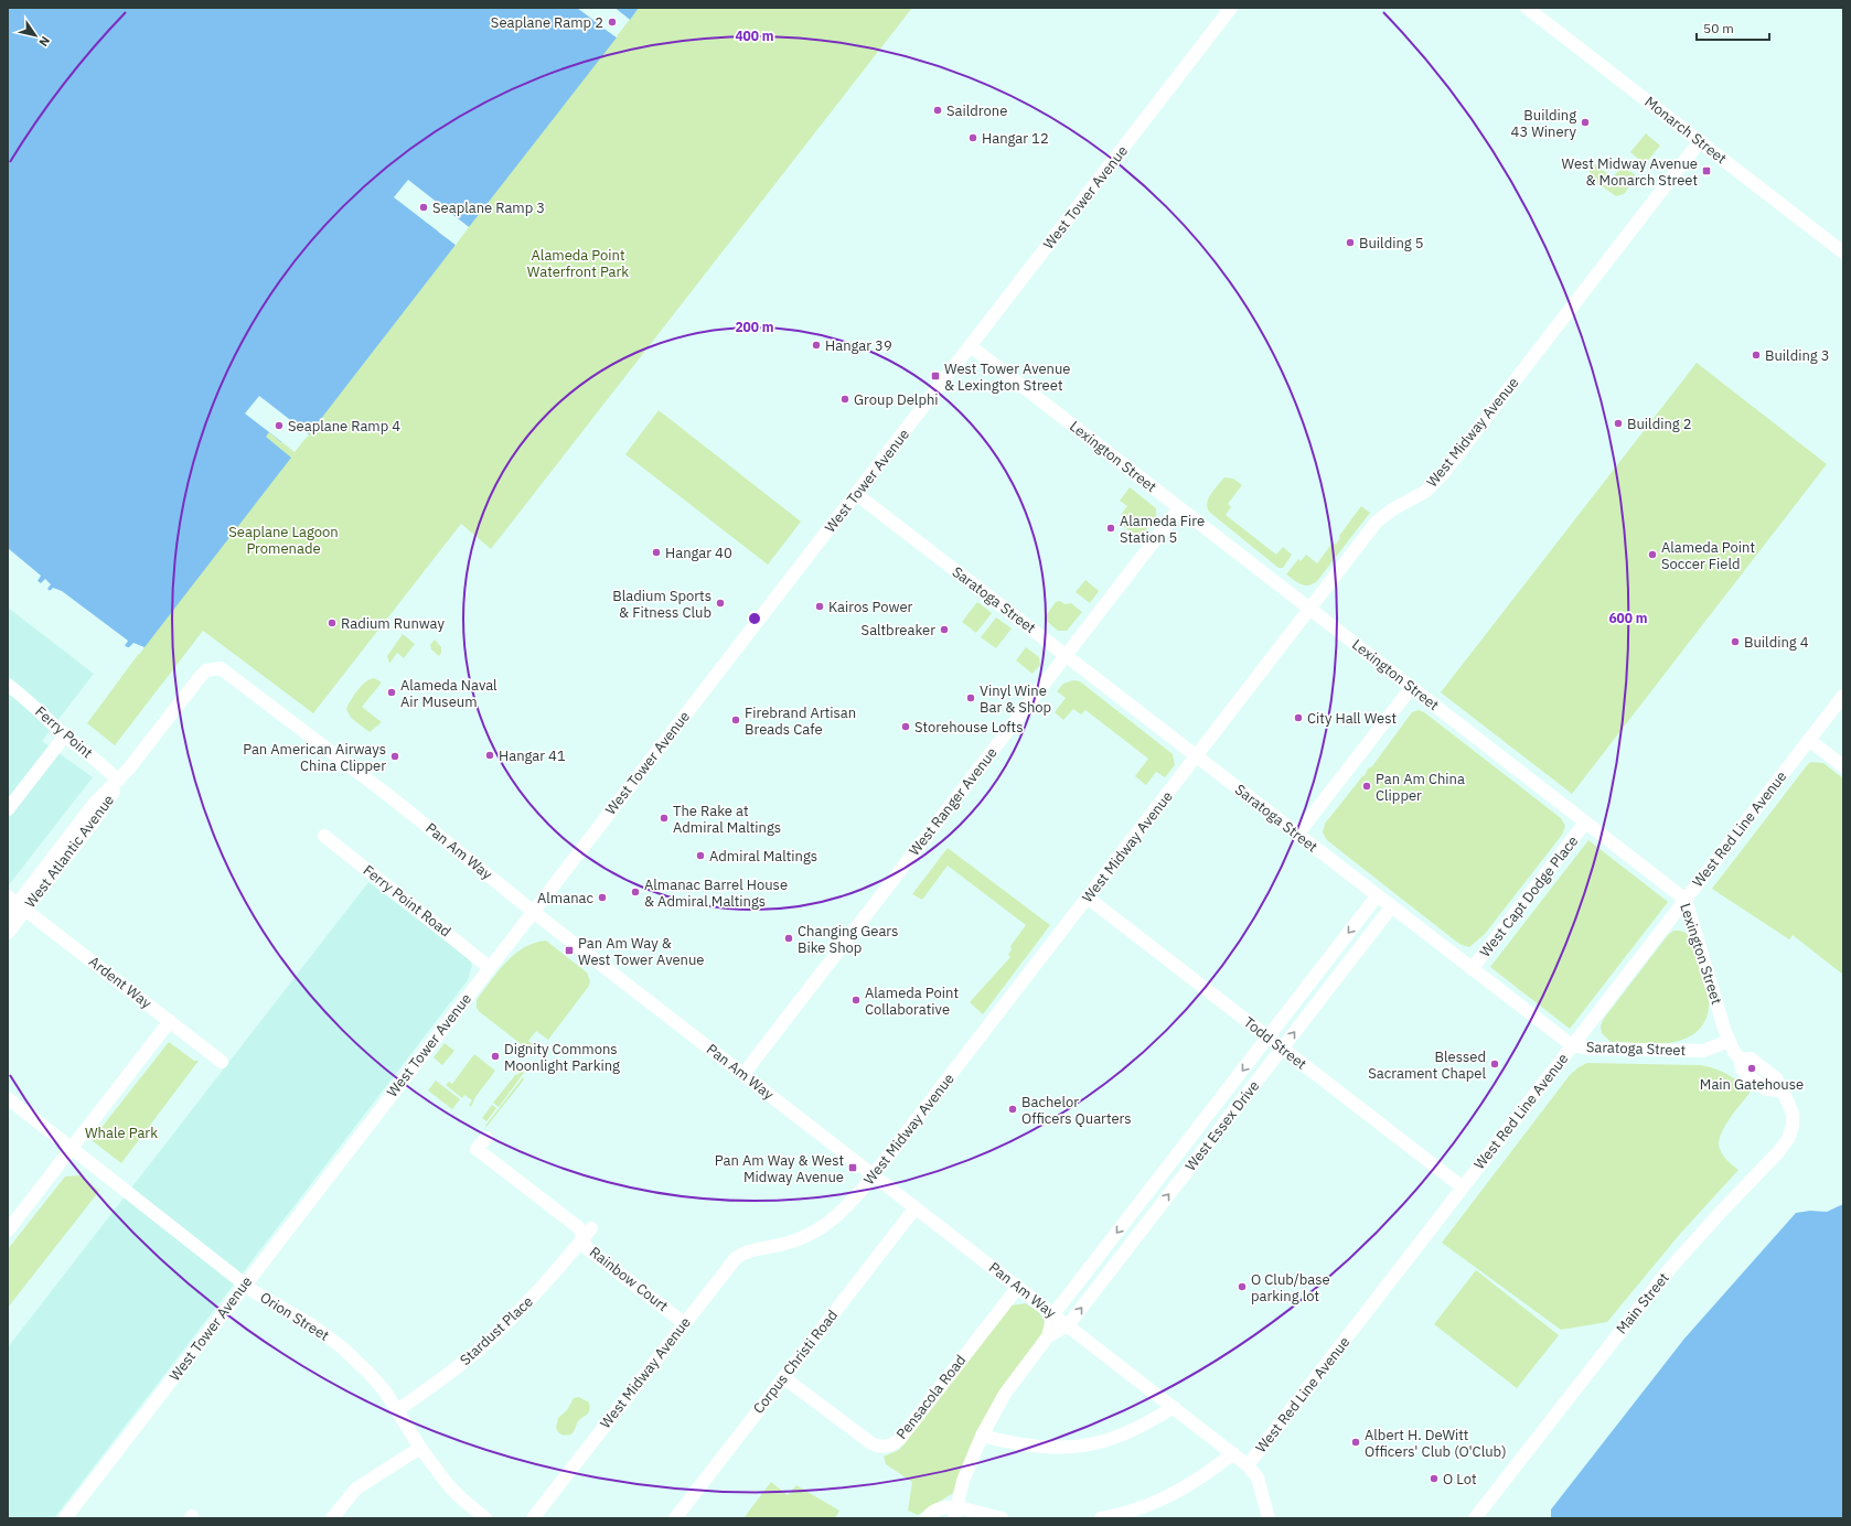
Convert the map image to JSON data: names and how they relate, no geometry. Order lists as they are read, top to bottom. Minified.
{"streets":{"street":["Monarch Street","West Tower Avenue","West Midway Avenue","Lexington Street","Saratoga Street","Ferry Point","West Ranger Avenue","West Red Line Avenue","West Atlantic Avenue","Pan Am Way","West Capt Dodge Place","Ferry Point Road","Ardent Way","Todd Street","West Essex Drive","Rainbow Court","Main Street","Orion Street","Stardust Place","Corpus Christi Road","Pensacola Road"]},"crossings":[["Monarch Street","West Midway Avenue"],["West Tower Avenue","Lexington Street"],["West Tower Avenue","Saratoga Street"],["West Tower Avenue","Pan Am Way"],["West Tower Avenue","Ferry Point Road"],["West Tower Avenue","Orion Street"],["West Midway Avenue","Lexington Street"],["West Midway Avenue","Saratoga Street"],["West Midway Avenue","Pan Am Way"],["West Midway Avenue","Todd Street"],["West Midway Avenue","Rainbow Court"],["Lexington Street","Saratoga Street"],["Lexington Street","West Ranger Avenue"],["Lexington Street","West Red Line Avenue"],["Lexington Street","West Capt Dodge Place"],["Lexington Street","Main Street"],["Saratoga Street","West Ranger Avenue"],["Saratoga Street","West Red Line Avenue"],["Saratoga Street","West Capt Dodge Place"],["Saratoga Street","West Essex Drive"],["Ferry Point","West Atlantic Avenue"],["Ferry Point","Pan Am Way"],["West Ranger Avenue","Pan Am Way"],["West Red Line Avenue","Pan Am Way"],["West Red Line Avenue","Todd Street"],["West Atlantic Avenue","Pan Am Way"],["West Atlantic Avenue","Ardent Way"],["Pan Am Way","West Essex Drive"],["Pan Am Way","Corpus Christi Road"],["Pan Am Way","Pensacola Road"],["Todd Street","West Essex Drive"],["Rainbow Court","Stardust Place"],["Orion Street","Stardust Place"],["Corpus Christi Road","Pensacola Road"]],"parks":["Alameda Point Waterfront Park","Seaplane Lagoon Promenade","Whale Park"],"places":{"other":["Seaplane Ramp 2","Saildrone","Building 43 Winery","Hangar 12","Seaplane Ramp 3","Building 5","Hangar 39","Building 3","Group Delphi","Building 2","Seaplane Ramp 4","Alameda Fire Station 5","Hangar 40","Alameda Point Soccer Field","Bladium Sports & Fitness Club","Kairos Power","Radium Runway","Saltbreaker","Building 4","Alameda Naval Air Museum","Vinyl Wine Bar & Shop","City Hall West","Firebrand Artisan Breads Cafe","Storehouse Lofts","Hangar 41","Pan American Airways China Clipper","Pan Am China Clipper","The Rake at Admiral Maltings","Admiral Maltings","Almanac Barrel House & Admiral Maltings","Almanac","Changing Gears Bike Shop","Alameda Point Collaborative","Dignity Commons Moonlight Parking","Blessed Sacrament Chapel","Main Gatehouse","Bachelor Officers Quarters","O Club/base parking lot","Albert H. DeWitt Officers' Club (O'Club)","O Lot"],"transit":["West Midway Avenue & Monarch Street","West Tower Avenue & Lexington Street","Pan Am Way & West Tower Avenue","Pan Am Way & West Midway Avenue"]},"scale_bar":"50 m","north":"bottom right","rings":["400 m","200 m","600 m"]}
